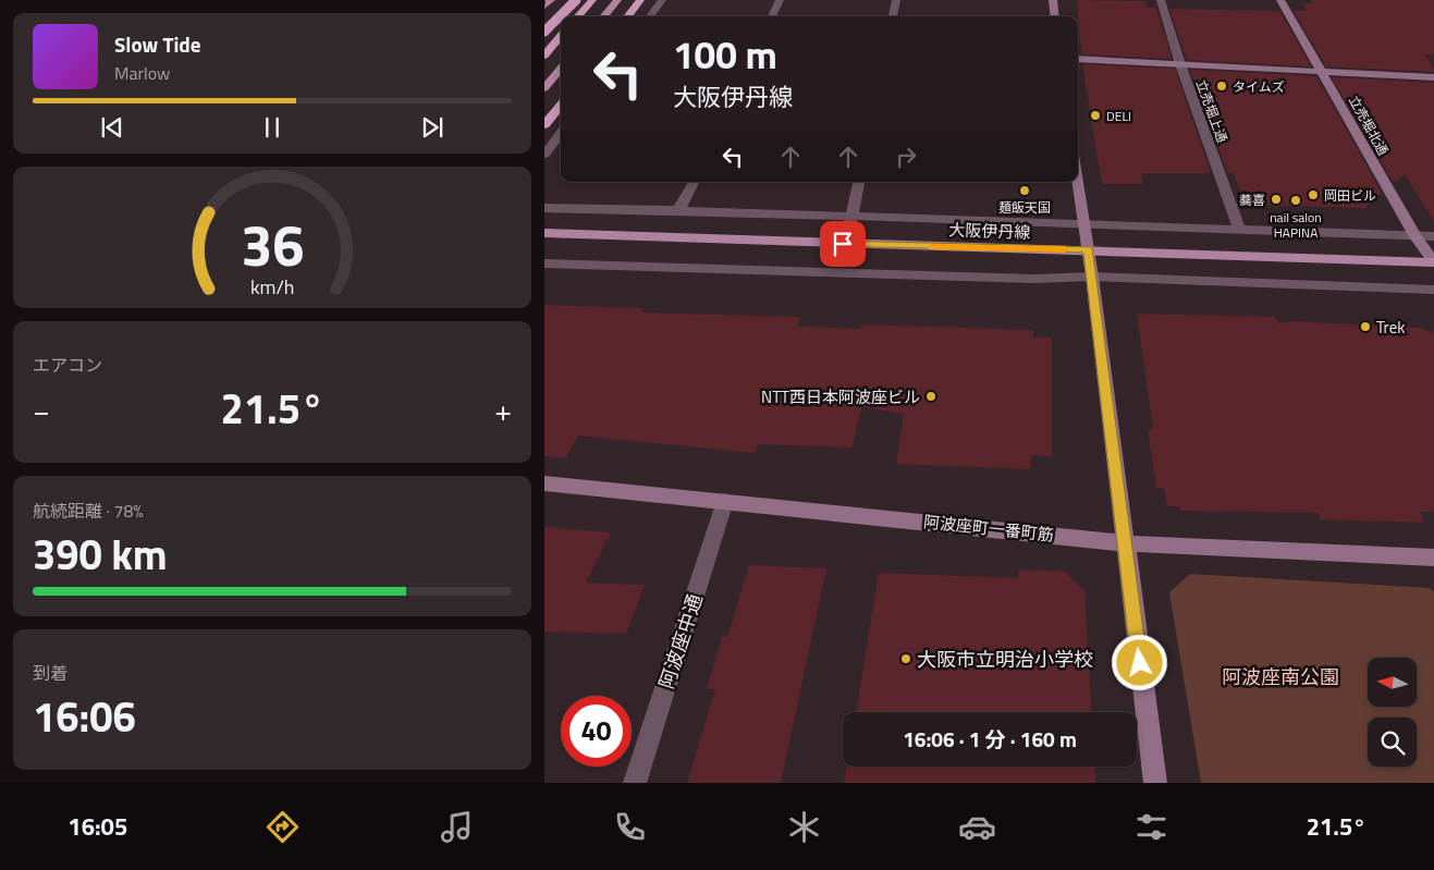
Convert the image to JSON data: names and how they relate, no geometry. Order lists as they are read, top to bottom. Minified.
{"streets":{"main road":["大阪伊丹線"],"street":["立売堀上通","立売堀北通","阿波座町一番町筋","阿波座中通"]},"crossings":[["立売堀北通","大阪伊丹線"],["阿波座町一番町筋","阿波座中通"]],"parks":["阿波座南公園"],"places":["タイムズ","DELI","麺飯天国","岡田ビル","蕎喜","nail salon HAPINA","Trek","NTT西日本阿波座ビル","大阪市立明治小学校"],"north":"left","page":{"turn":["100 m","大阪伊丹線"],"song":["Slow Tide","Marlow"],"tile":["エアコン",["航続距離 · 78%","390 km"],["到着","16:06"]],"heat":["−","21.5°","+"],"limit":"40","trip":"16:06 · 1 分 · 160 m","tabs":["16:05","21.5°"],"gauge":["36","km/h"]}}
